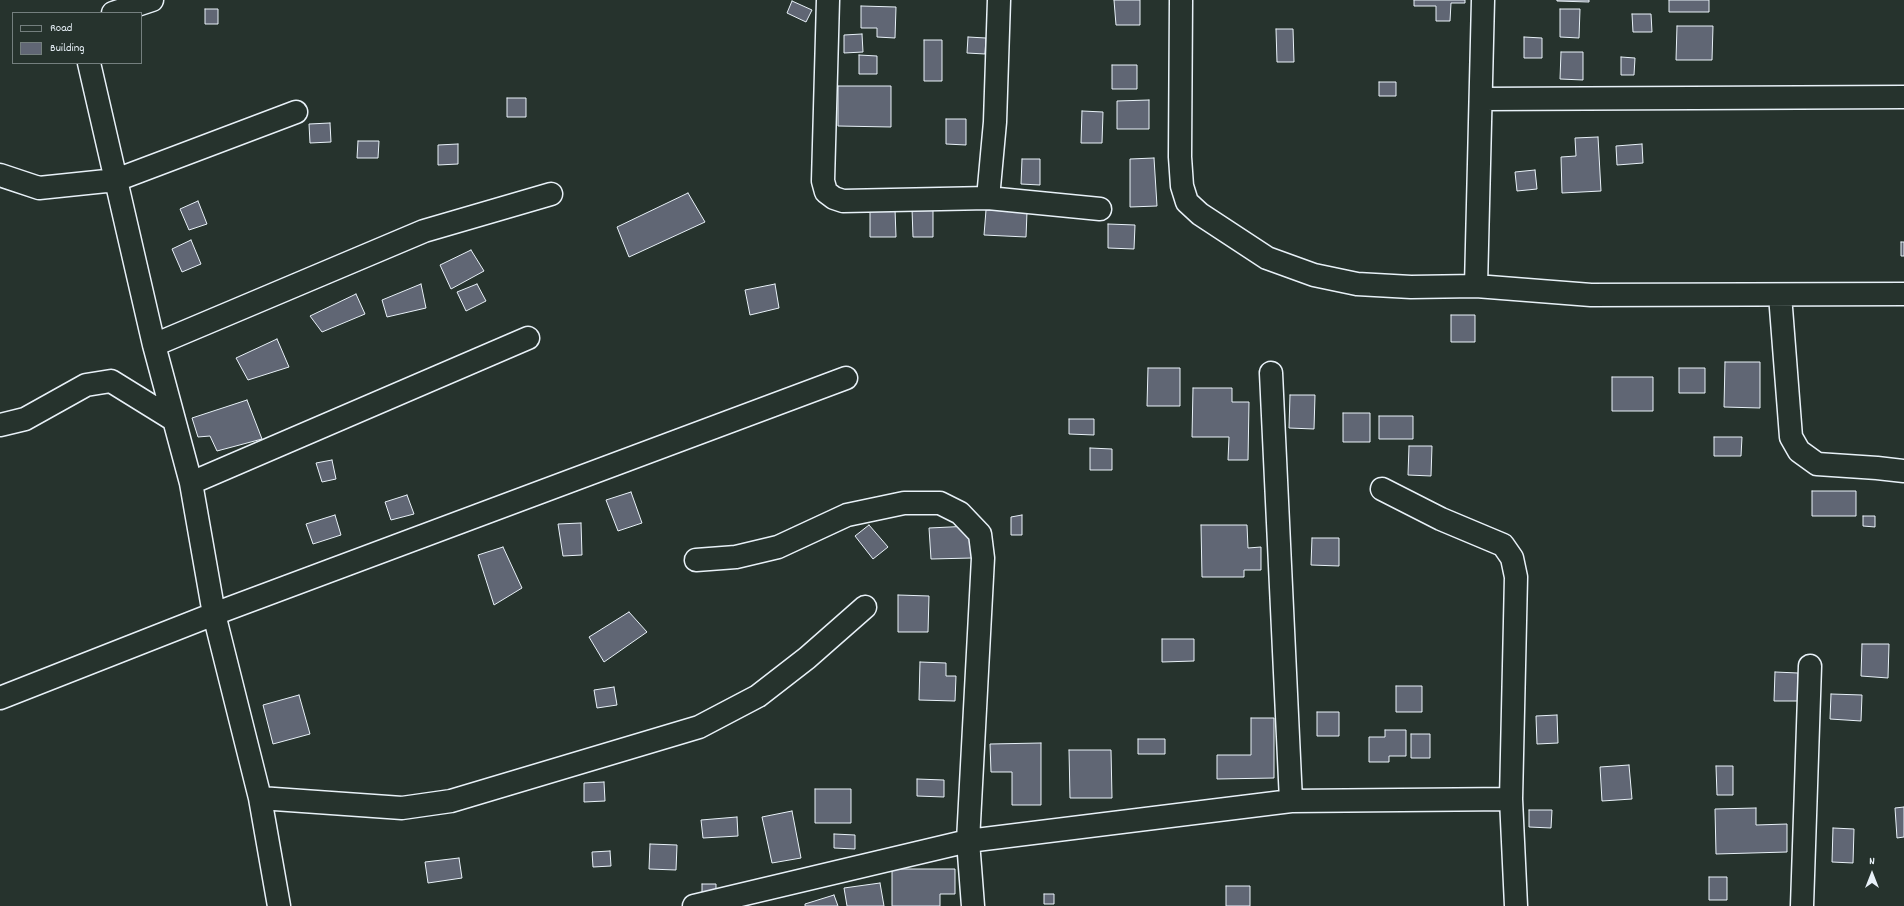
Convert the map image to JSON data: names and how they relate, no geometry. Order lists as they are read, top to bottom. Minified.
{"legend":["Road","Building"],"north":"top"}
